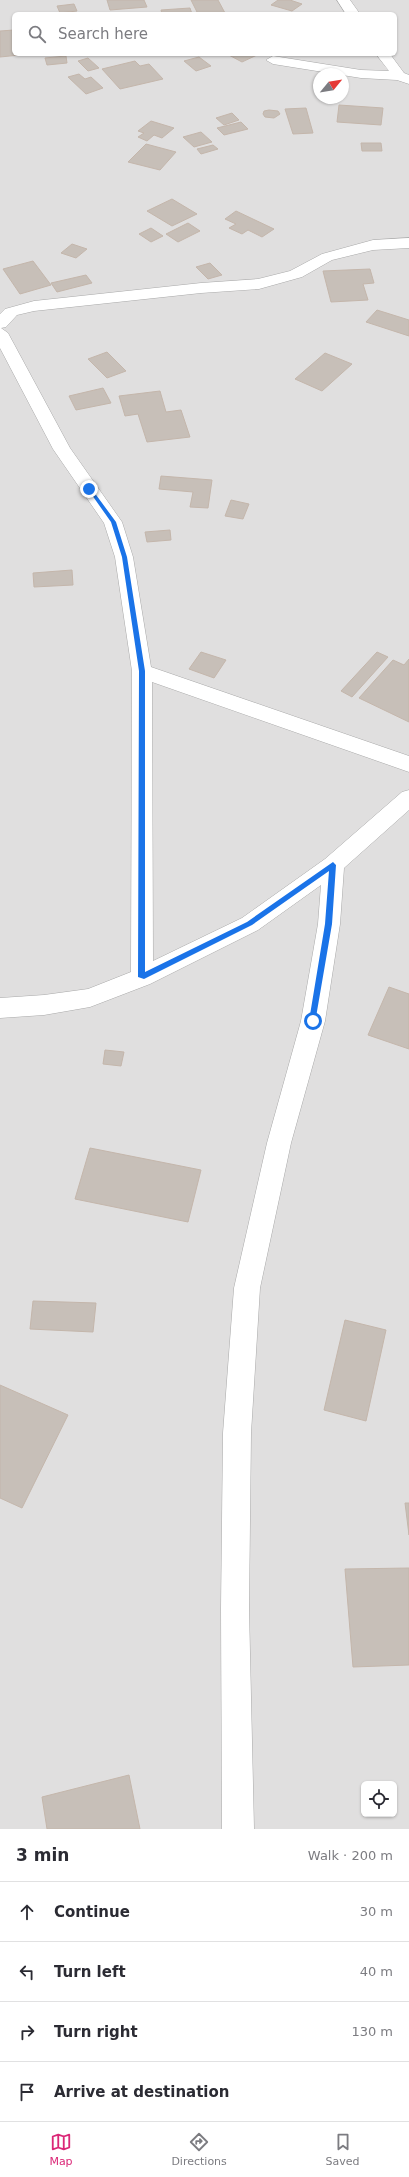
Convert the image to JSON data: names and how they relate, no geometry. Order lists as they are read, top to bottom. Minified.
{"north":"top right","page":{"search":"Search here","heading":["3 min","Walk · 200 m"],"list":[["Continue","30 m"],["Turn left","40 m"],["Turn right","130 m"],"Arrive at destination"],"nav":["Map","Directions","Saved"]}}
